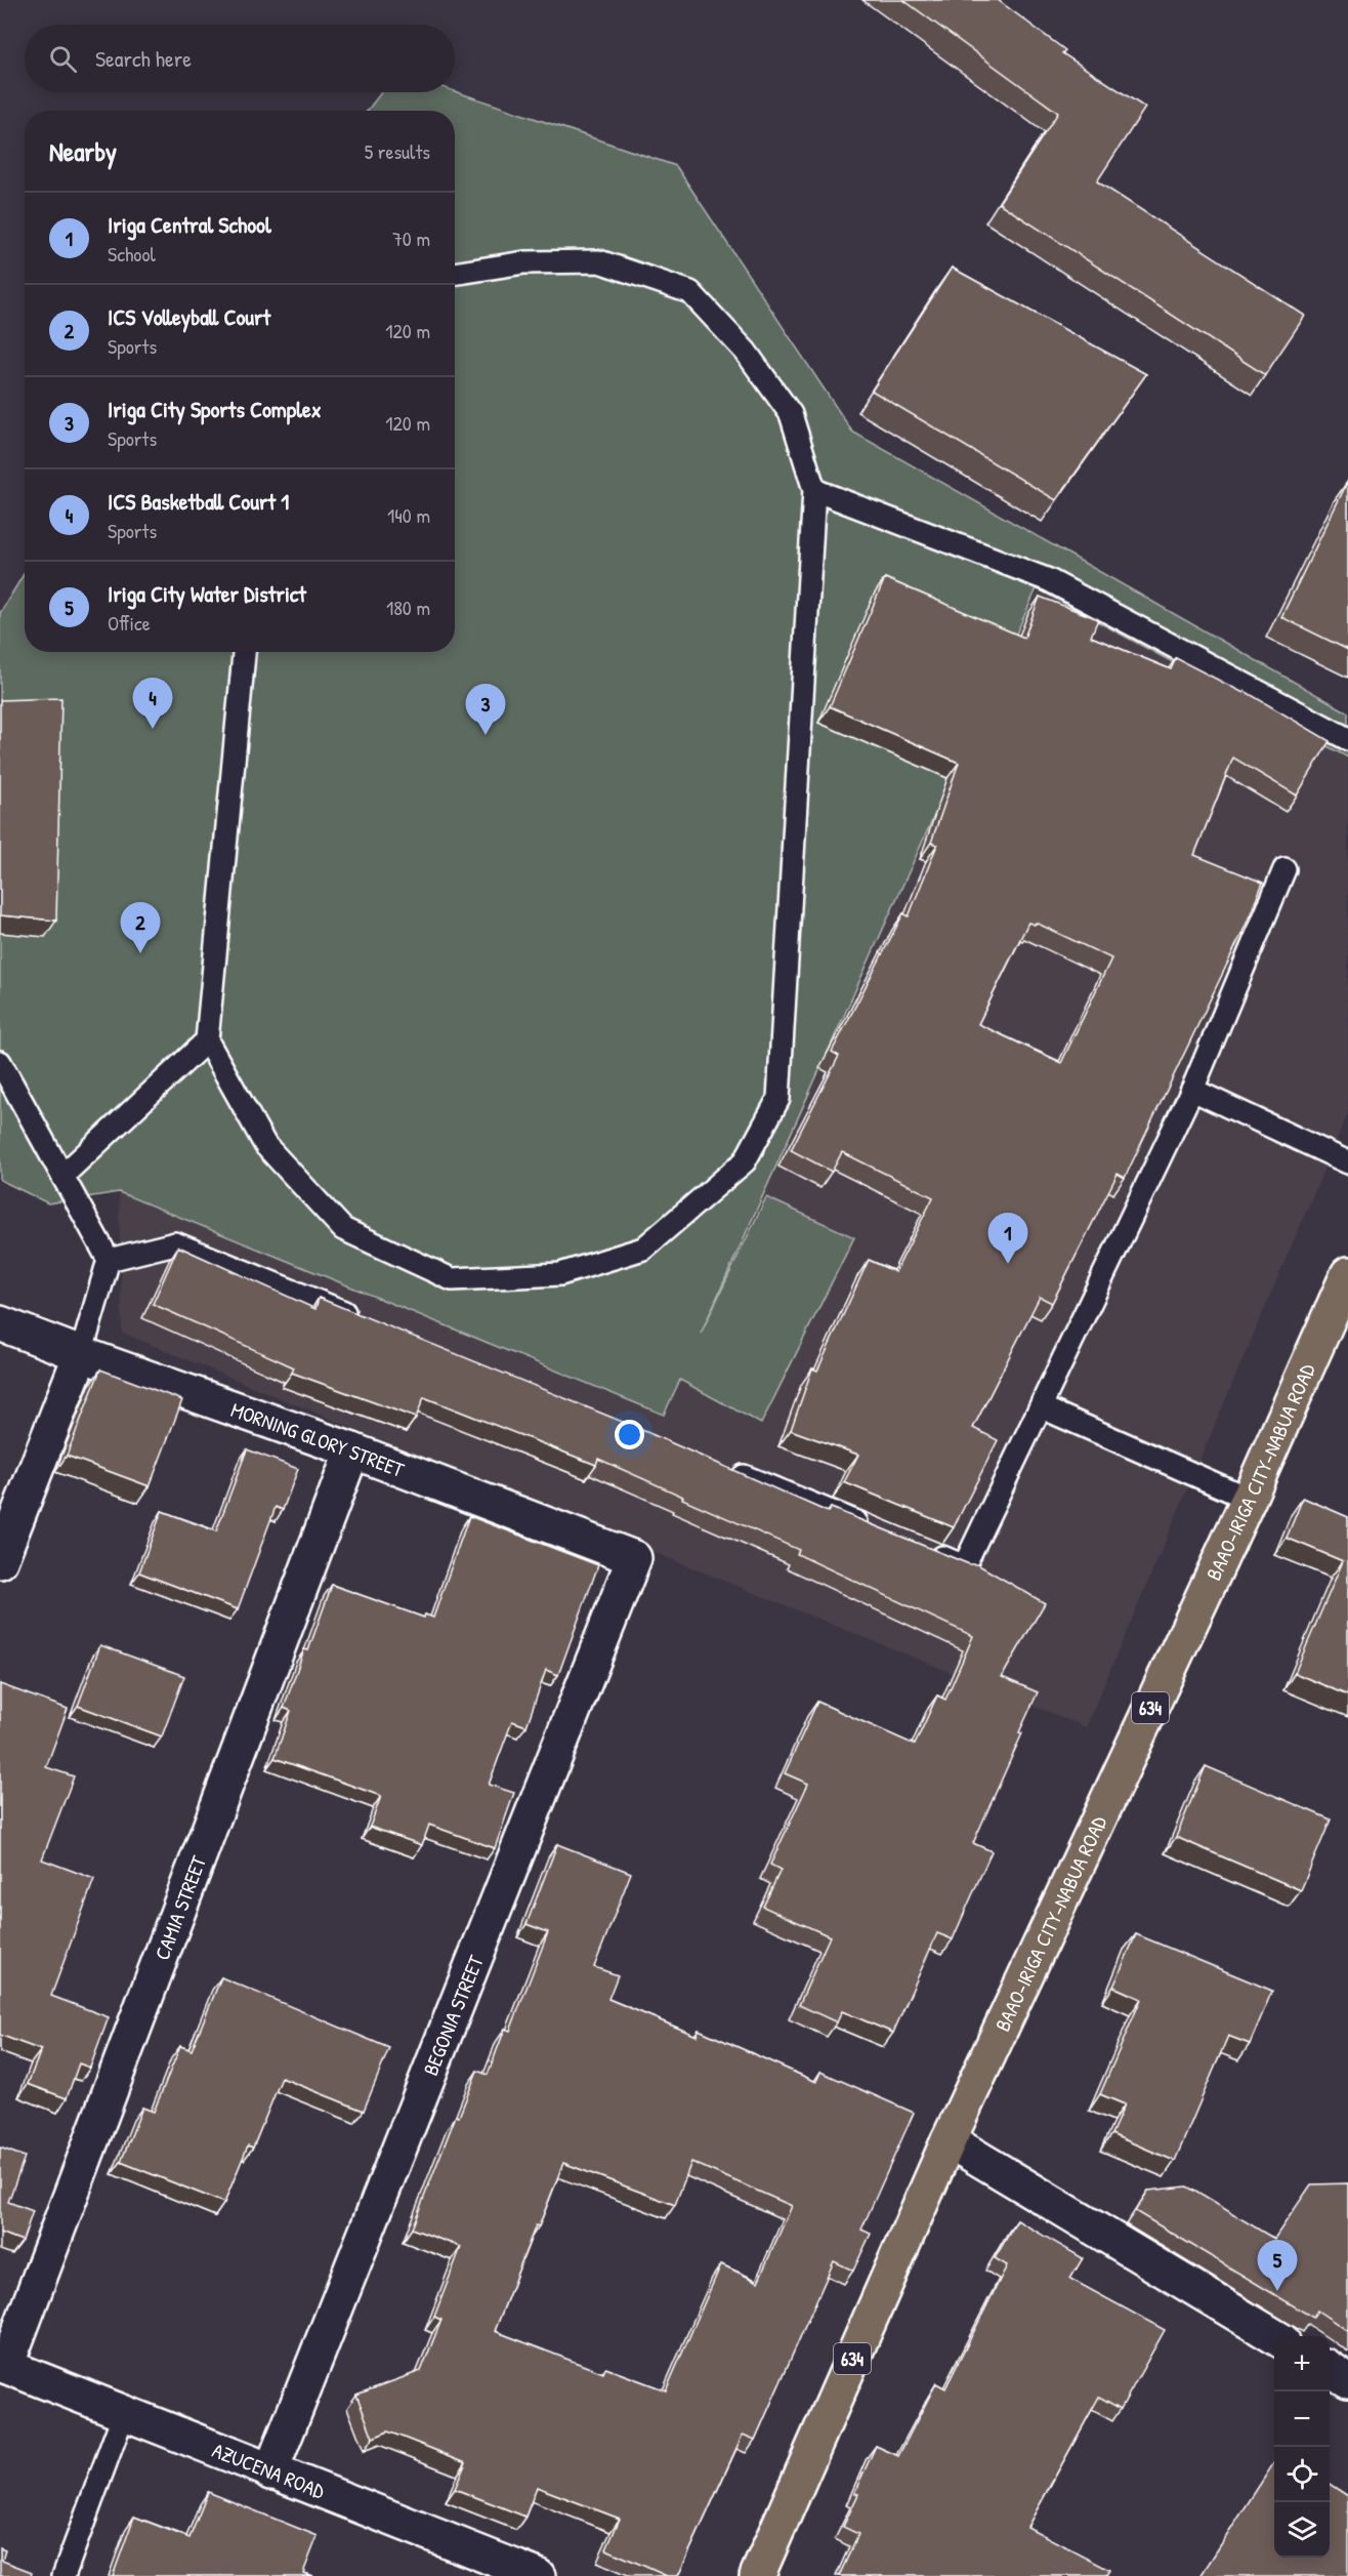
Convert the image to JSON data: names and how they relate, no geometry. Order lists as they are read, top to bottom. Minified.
{"streets":{"main road":["BAAO-IRIGA CITY-NABUA ROAD","634"],"street":["MORNING GLORY STREET","CAMIA STREET","BEGONIA STREET","AZUCENA ROAD"]},"crossings":[["MORNING GLORY STREET","CAMIA STREET"],["MORNING GLORY STREET","BEGONIA STREET"],["CAMIA STREET","AZUCENA ROAD"],["BEGONIA STREET","AZUCENA ROAD"]],"page":{"search":"Search here","heading":["Nearby","5 results"],"list":[{"mark":"1","name":"Iriga Central School","note":"School","value":"70 m"},{"mark":"2","name":"ICS Volleyball Court","note":"Sports","value":"120 m"},{"mark":"3","name":"Iriga City Sports Complex","note":"Sports","value":"120 m"},{"mark":"4","name":"ICS Basketball Court 1","note":"Sports","value":"140 m"},{"mark":"5","name":"Iriga City Water District","note":"Office","value":"180 m"}],"pins":["4","3","2","1","5"],"map_buttons":["+","−"]}}
